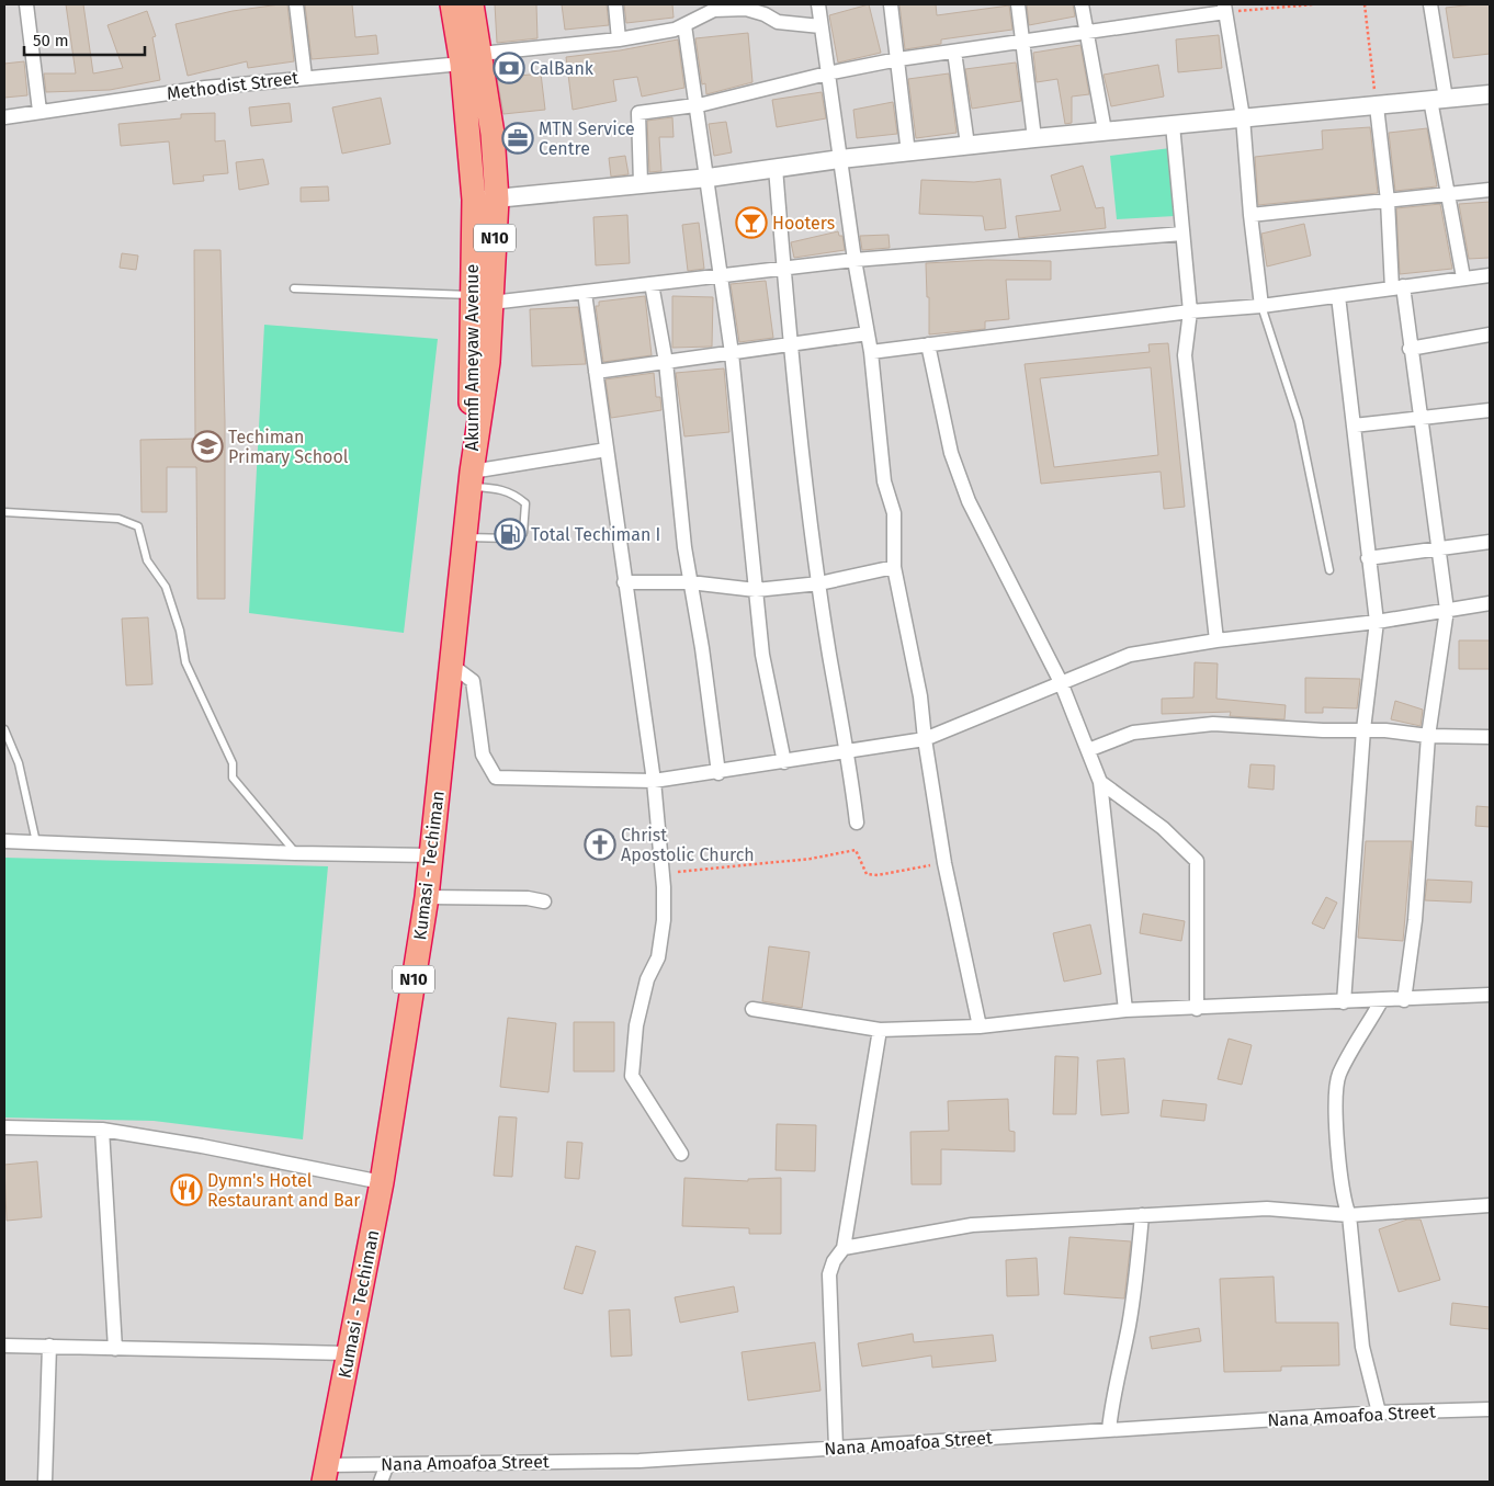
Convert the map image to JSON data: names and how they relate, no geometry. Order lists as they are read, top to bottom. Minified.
{"streets":{"highway":["N10","Akumfi Ameyaw Avenue","Kumasi - Techiman"],"street":["Methodist Street","Nana Amoafoa Street"]},"crossings":[["Methodist Street","Akumfi Ameyaw Avenue"],["Akumfi Ameyaw Avenue","Kumasi - Techiman"],["Kumasi - Techiman","Nana Amoafoa Street"]],"places":{"bank":["CalBank"],"office":["MTN Service Centre"],"bar":["Hooters"],"school or university":["Techiman Primary School"],"fuel station":["Total Techiman I"],"church":["Christ Apostolic Church"],"restaurant":["Dymn's Hotel Restaurant and Bar"]},"scale_bar":"50 m"}
